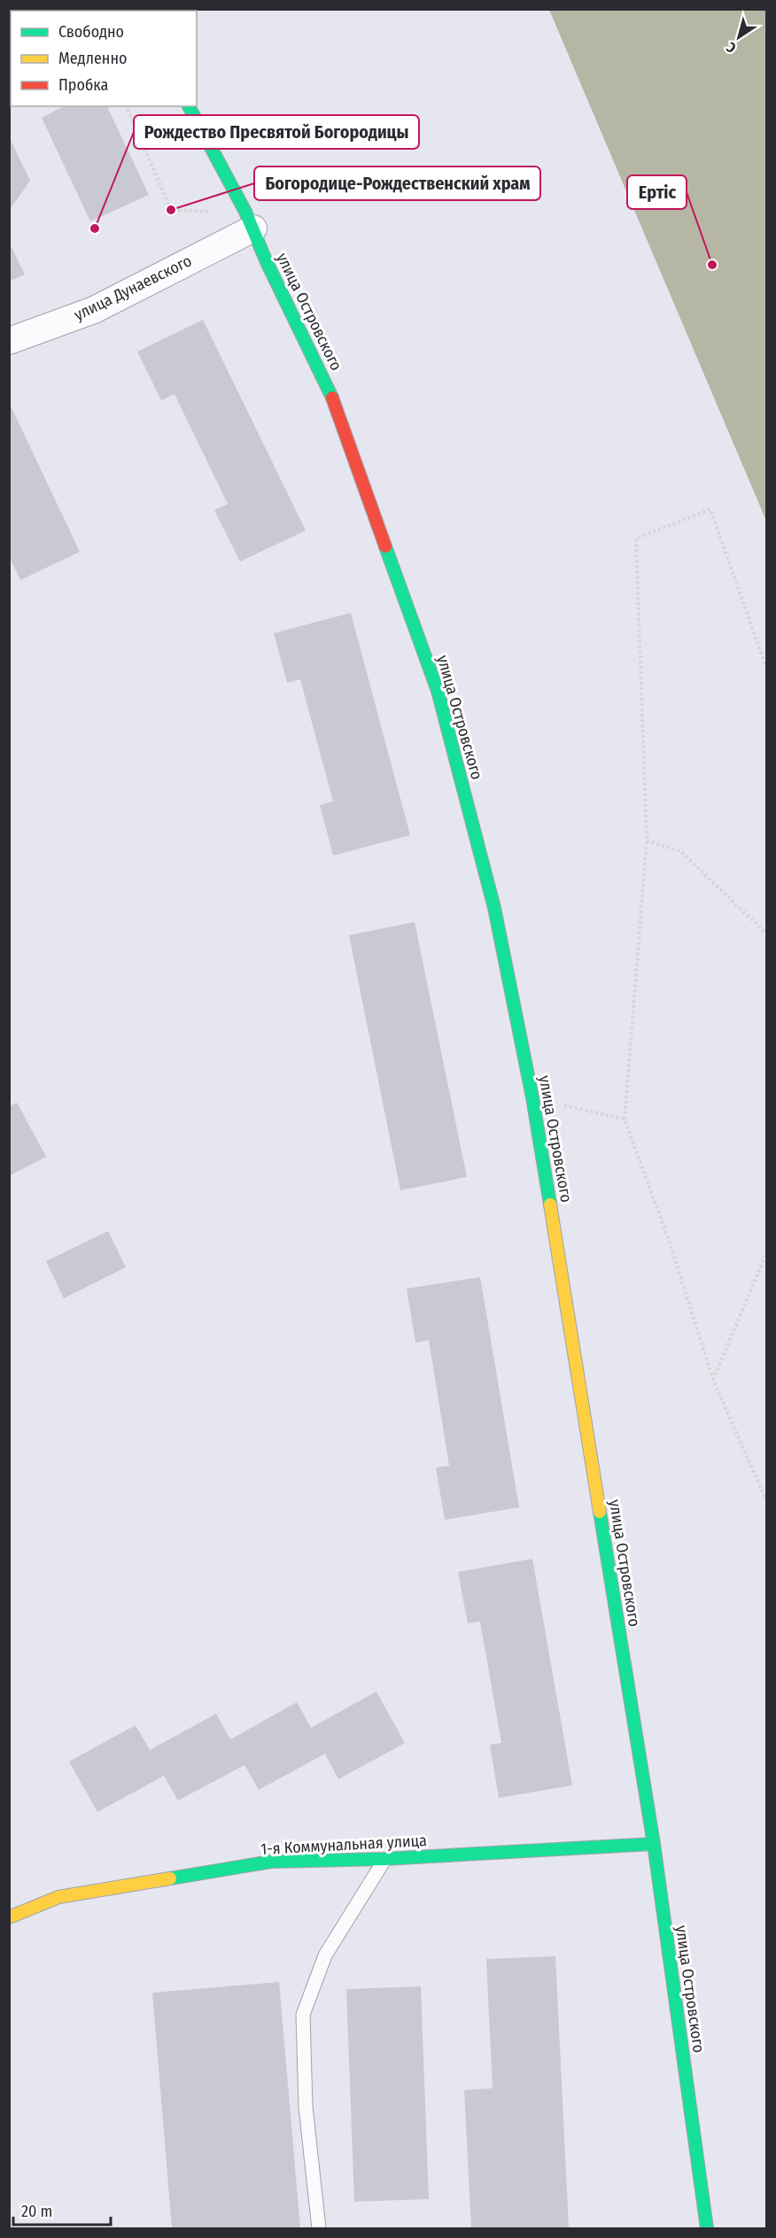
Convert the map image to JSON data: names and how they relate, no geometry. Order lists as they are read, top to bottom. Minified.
{"streets":{"main road":["улица Островского","1-я Коммунальная улица"],"street":["улица Дунаевского"]},"crossings":[["улица Дунаевского","улица Островского"],["улица Островского","1-я Коммунальная улица"]],"places":["Богородице-Рождественский храм","Рождество Пресвятой Богородицы","Ертіс"],"legend":["Свободно","Медленно","Пробка"],"scale_bar":"20 m","north":"bottom left"}
